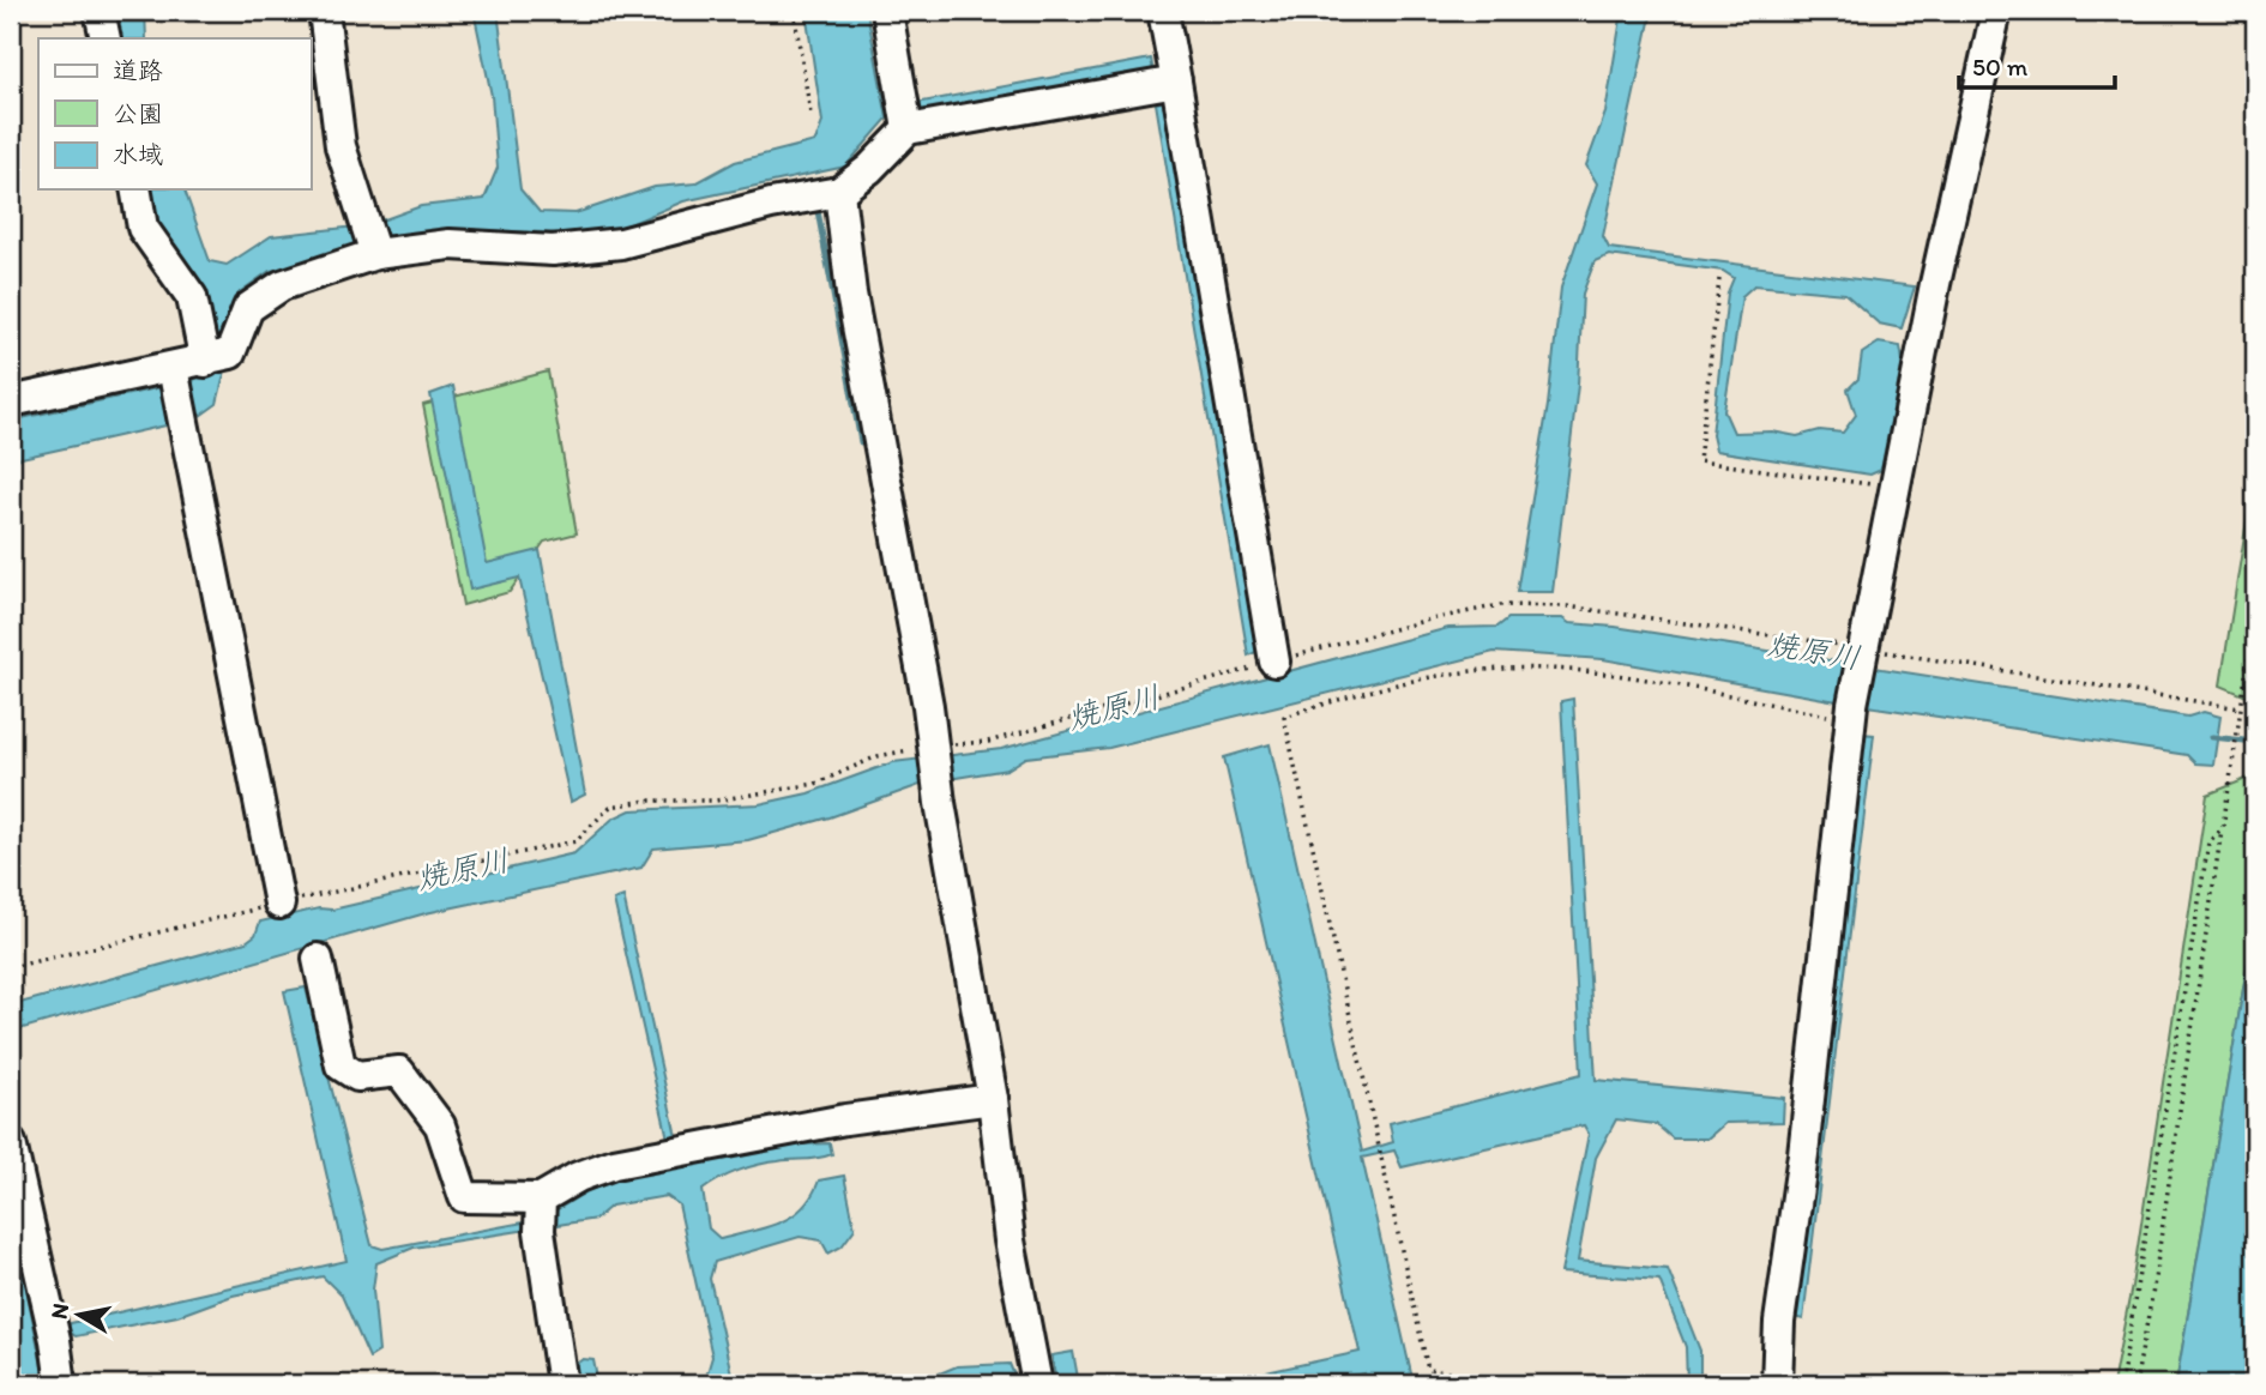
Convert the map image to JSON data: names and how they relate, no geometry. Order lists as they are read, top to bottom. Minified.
{"water":["焼原川"],"legend":["道路","公園","水域"],"scale_bar":"50 m","north":"left"}
